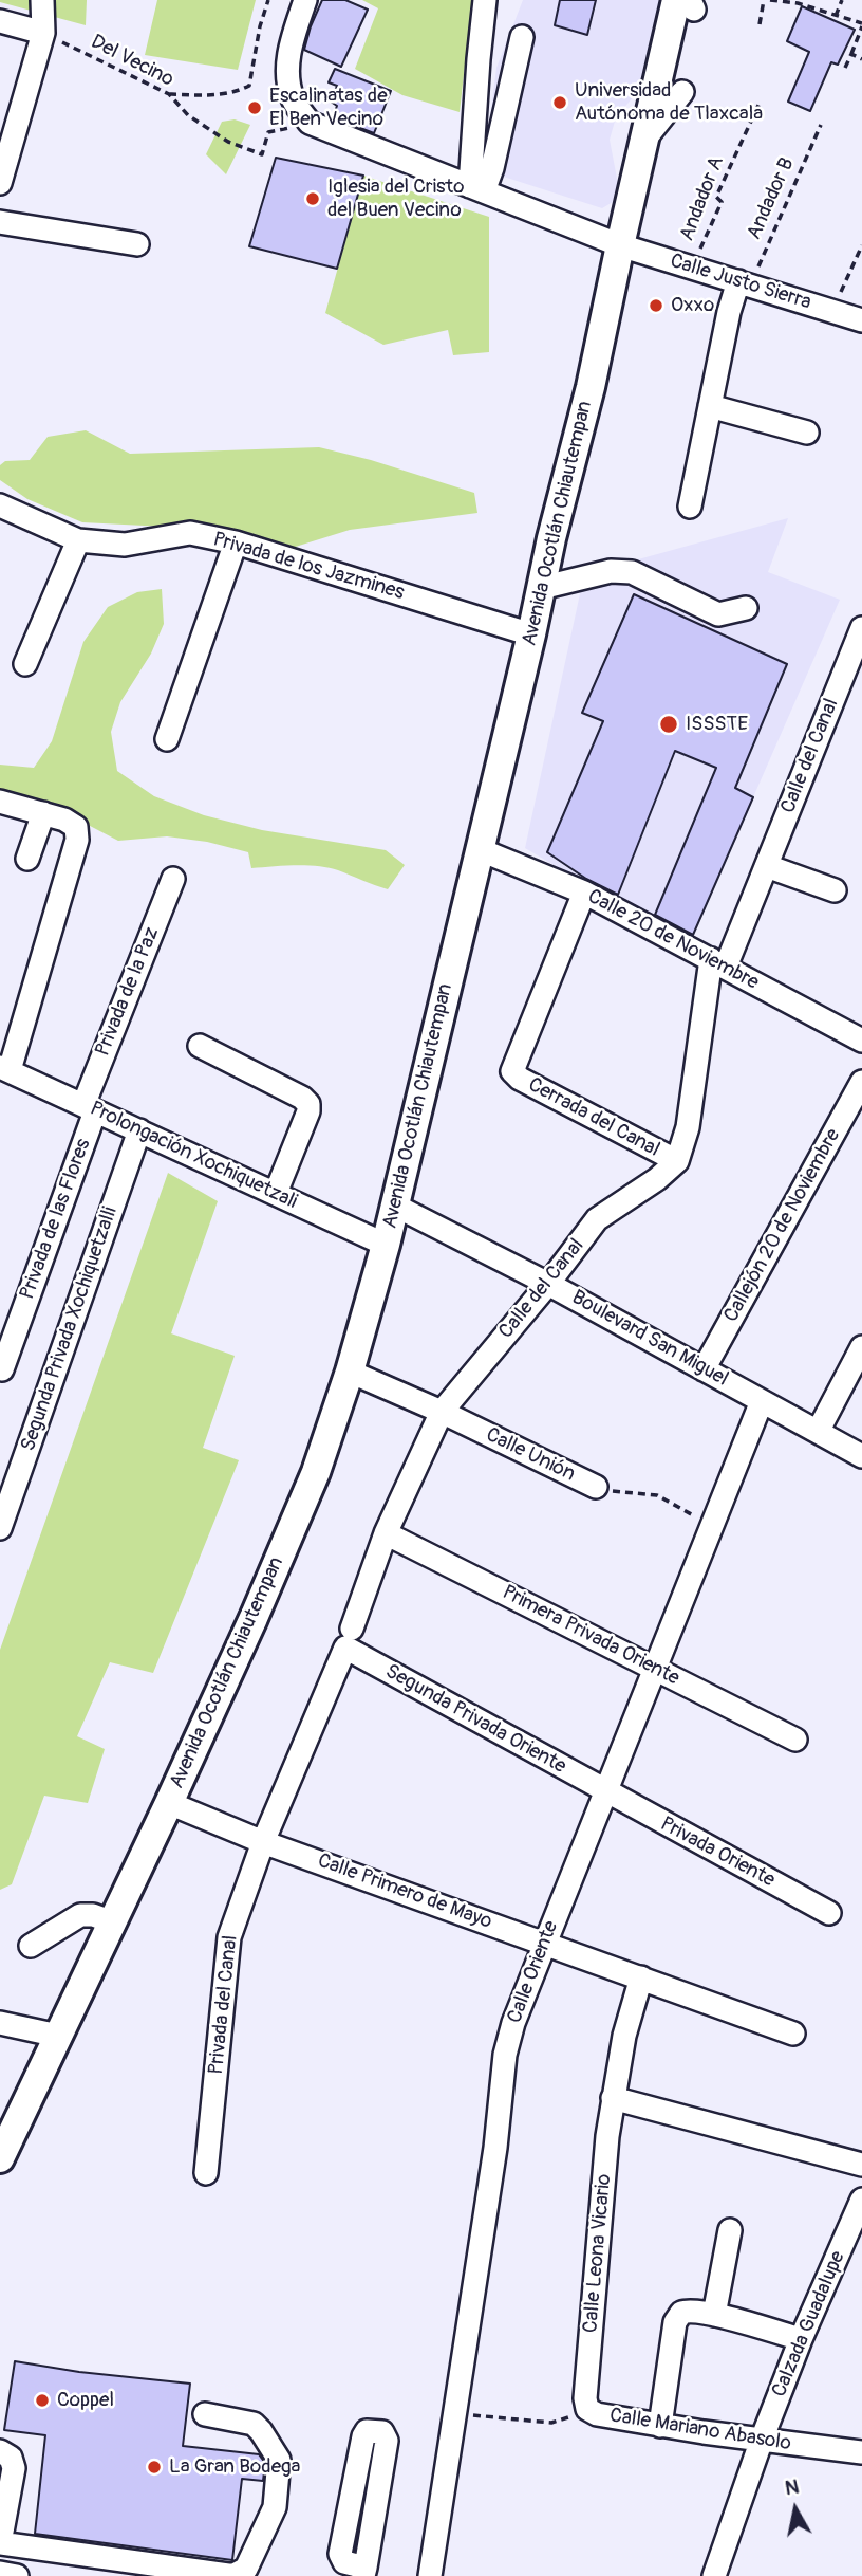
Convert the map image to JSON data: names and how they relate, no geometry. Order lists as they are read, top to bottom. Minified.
{"streets":{"main road":["Avenida Ocotlán Chiautempan"],"street":["Calle Justo Sierra","Privada de los Jazmines","Calle del Canal","Calle 20 de Noviembre","Privada de la Paz","Cerrada del Canal","Prolongación Xochiquetzali","Privada de las Flores","Callejón 20 de Noviembre","Segunda Privada Xochiquetzalli","Boulevard San Miguel","Calle Unión","Primera Privada Oriente","Segunda Privada Oriente","Privada Oriente","Calle Primero de Mayo","Calle Oriente","Privada del Canal","Calle Leona Vicario","Calzada Guadalupe","Calle Mariano Abasolo"],"path":["Del Vecino","Andador A","Andador B"]},"crossings":[["Del Vecino","Calle Justo Sierra"],["Andador A","Calle Justo Sierra"],["Andador B","Calle Justo Sierra"],["Calle Justo Sierra","Avenida Ocotlán Chiautempan"],["Avenida Ocotlán Chiautempan","Privada de los Jazmines"],["Avenida Ocotlán Chiautempan","Calle 20 de Noviembre"],["Avenida Ocotlán Chiautempan","Prolongación Xochiquetzali"],["Avenida Ocotlán Chiautempan","Boulevard San Miguel"],["Avenida Ocotlán Chiautempan","Calle Unión"],["Avenida Ocotlán Chiautempan","Calle Primero de Mayo"],["Calle del Canal","Calle 20 de Noviembre"],["Calle del Canal","Cerrada del Canal"],["Calle del Canal","Boulevard San Miguel"],["Calle del Canal","Calle Unión"],["Calle del Canal","Primera Privada Oriente"],["Calle del Canal","Segunda Privada Oriente"],["Calle del Canal","Calle Primero de Mayo"],["Calle del Canal","Privada del Canal"],["Calle 20 de Noviembre","Cerrada del Canal"],["Privada de la Paz","Prolongación Xochiquetzali"],["Privada de la Paz","Privada de las Flores"],["Prolongación Xochiquetzali","Privada de las Flores"],["Prolongación Xochiquetzali","Segunda Privada Xochiquetzalli"],["Callejón 20 de Noviembre","Boulevard San Miguel"],["Boulevard San Miguel","Calle Oriente"],["Calle Unión","Calle Oriente"],["Primera Privada Oriente","Calle Oriente"],["Segunda Privada Oriente","Privada Oriente"],["Segunda Privada Oriente","Calle Oriente"],["Privada Oriente","Calle Oriente"],["Calle Primero de Mayo","Calle Oriente"],["Calle Primero de Mayo","Privada del Canal"],["Calle Primero de Mayo","Calle Leona Vicario"],["Calle Oriente","Calle Mariano Abasolo"],["Calle Leona Vicario","Calle Mariano Abasolo"],["Calzada Guadalupe","Calle Mariano Abasolo"]],"places":["Universidad Autónoma de Tlaxcala","Escalinatas de El Ben Vecino","Iglesia del Cristo del Buen Vecino","Oxxo","ISSSTE","Coppel","La Gran Bodega"],"north":"top"}
